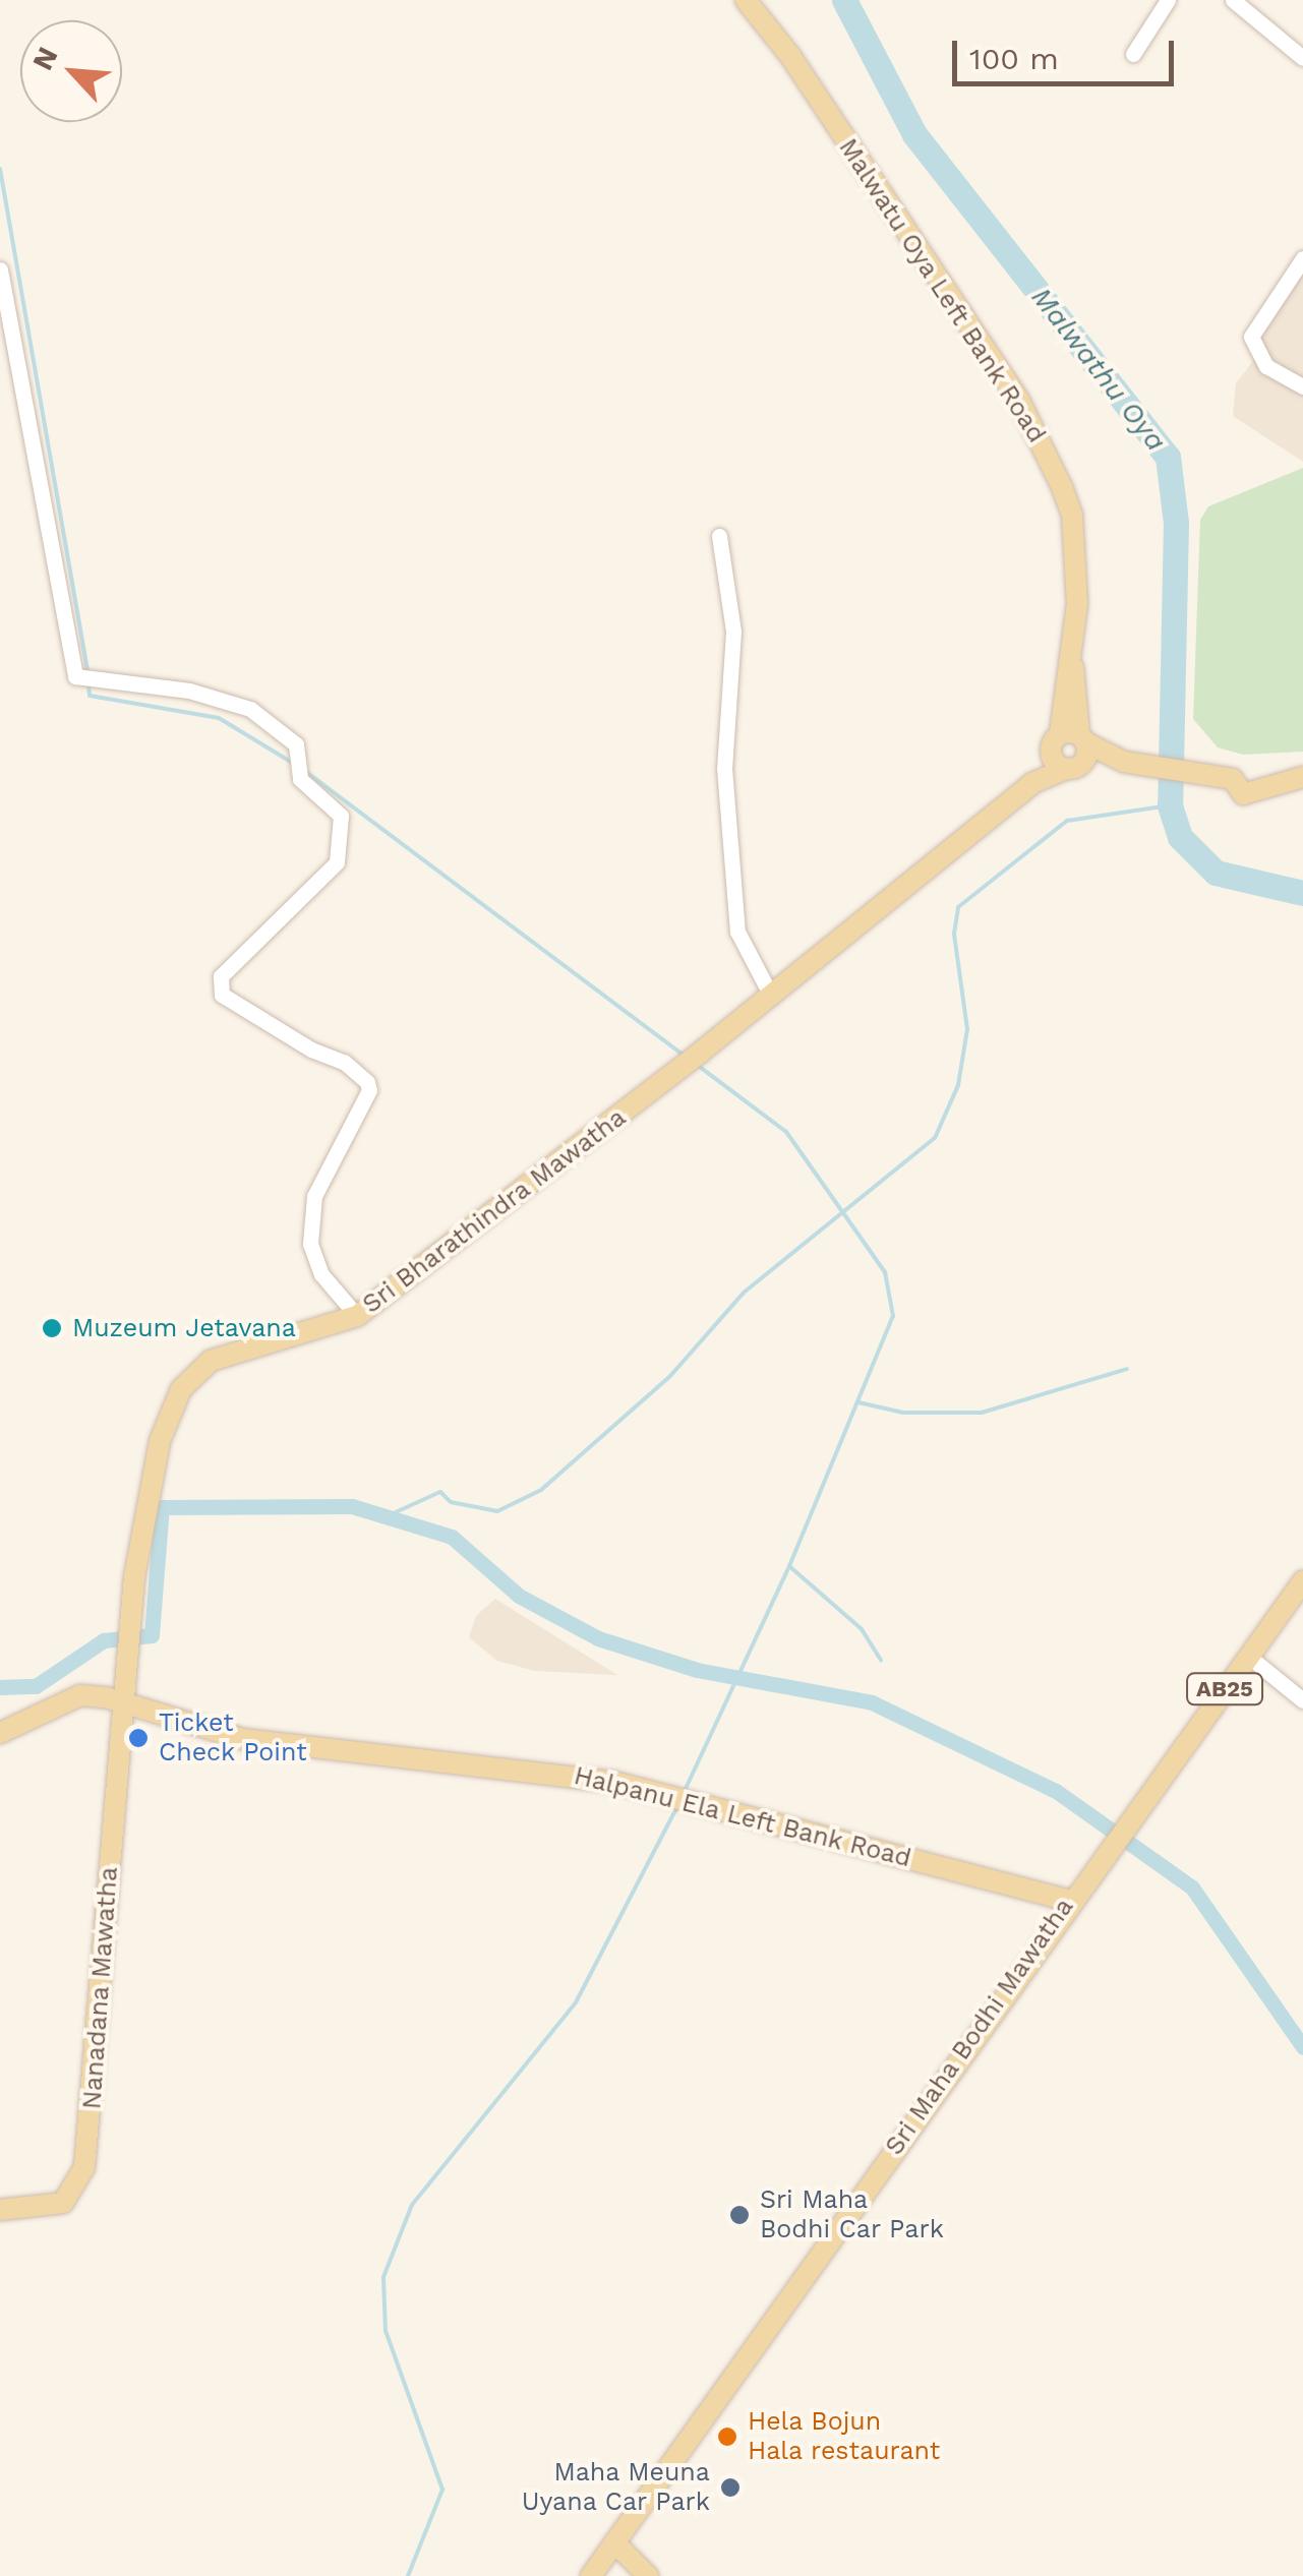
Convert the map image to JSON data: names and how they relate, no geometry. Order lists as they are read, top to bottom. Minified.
{"streets":{"main road":["Malwatu Oya Left Bank Road","Sri Bharathindra Mawatha","AB25","Halpanu Ela Left Bank Road","Nanadana Mawatha","Sri Maha Bodhi Mawatha"]},"crossings":[["Malwatu Oya Left Bank Road","Sri Bharathindra Mawatha"],["Sri Bharathindra Mawatha","Halpanu Ela Left Bank Road"],["Sri Bharathindra Mawatha","Nanadana Mawatha"],["Halpanu Ela Left Bank Road","Nanadana Mawatha"],["Halpanu Ela Left Bank Road","Sri Maha Bodhi Mawatha"]],"water":["Malwathu Oya"],"places":["Muzeum Jetavana","Ticket Check Point","Sri Maha Bodhi Car Park","Hela Bojun Hala restaurant","Maha Meuna Uyana Car Park"],"scale_bar":"100 m","north":"top left"}
